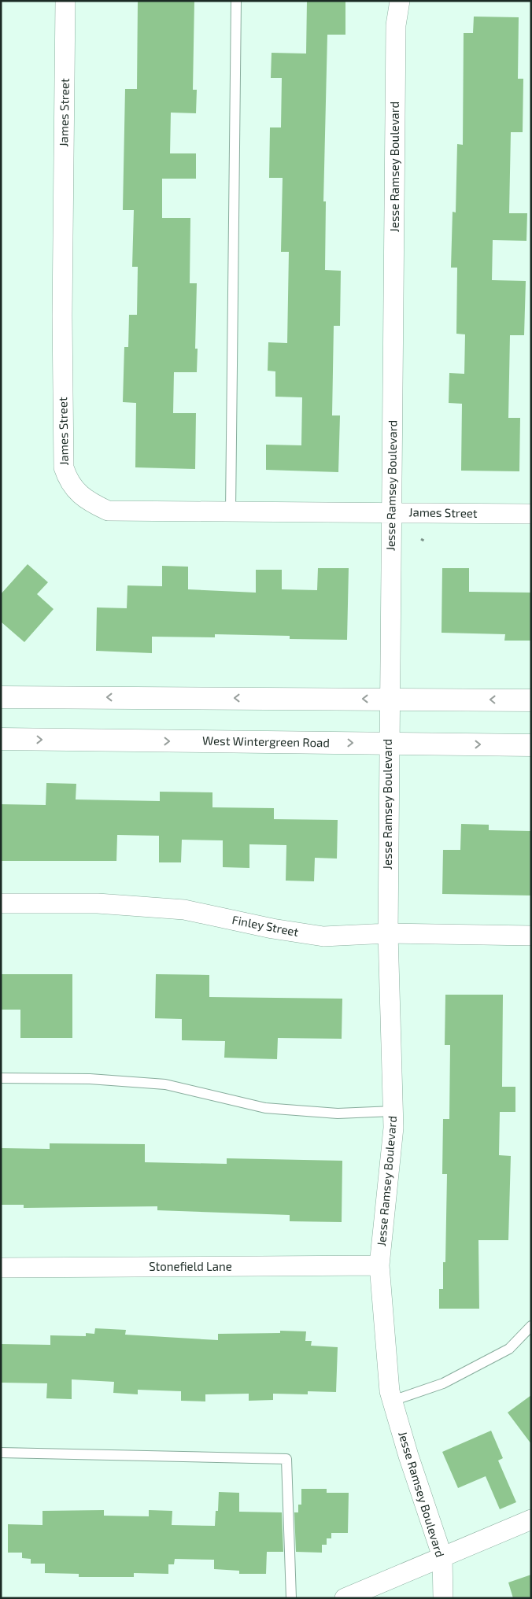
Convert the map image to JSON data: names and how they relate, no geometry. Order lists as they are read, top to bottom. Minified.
{"streets":{"street":["James Street","Jesse Ramsey Boulevard","West Wintergreen Road","Finley Street","Stonefield Lane"]},"crossings":[["James Street","Jesse Ramsey Boulevard"],["Jesse Ramsey Boulevard","West Wintergreen Road"],["Jesse Ramsey Boulevard","Finley Street"],["Jesse Ramsey Boulevard","Stonefield Lane"]]}
